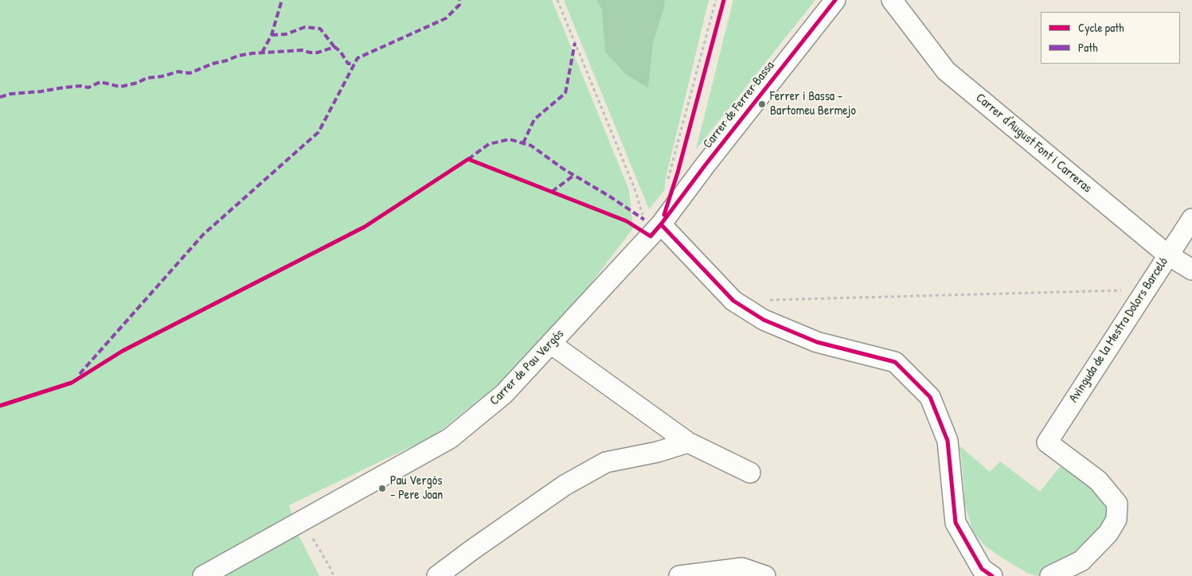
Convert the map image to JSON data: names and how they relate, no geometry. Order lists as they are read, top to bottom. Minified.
{"streets":{"street":["Carrer de Ferrer Bassa","Carrer d'August Font i Carreras","Avinguda de la Mestra Dolors Barceló","Carrer de Pau Vergós"]},"crossings":[["Carrer de Ferrer Bassa","Carrer de Pau Vergós"],["Carrer d'August Font i Carreras","Avinguda de la Mestra Dolors Barceló"]],"places":["Ferrer i Bassa - Bartomeu Bermejo","Pau Vergós - Pere Joan"],"legend":["Cycle path","Path"]}
